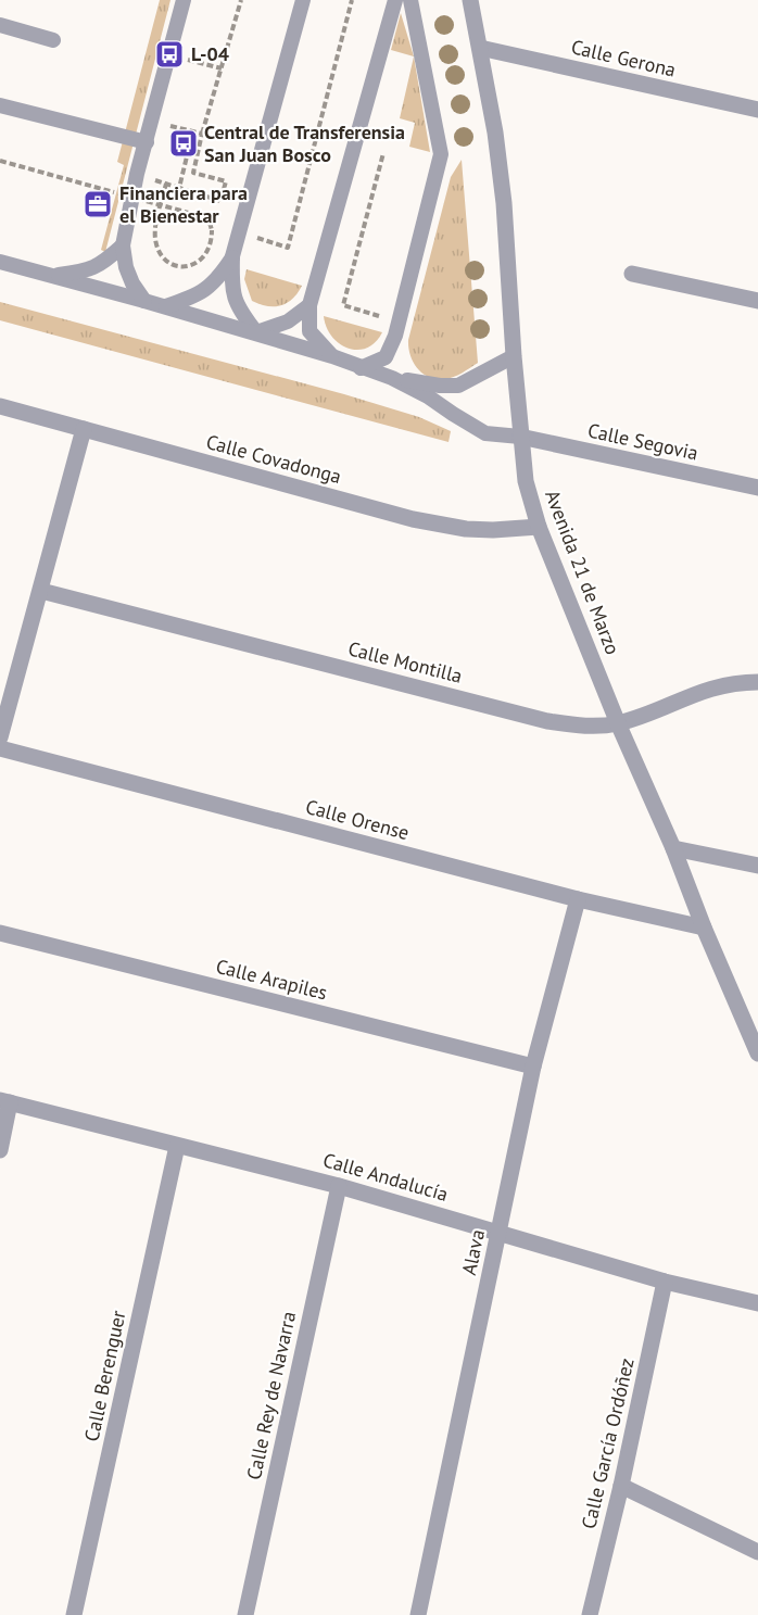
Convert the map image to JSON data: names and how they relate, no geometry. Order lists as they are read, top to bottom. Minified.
{"streets":{"street":["Calle Gerona","Calle Segovia","Calle Covadonga","Avenida 21 de Marzo","Calle Montilla","Calle Orense","Calle Arapiles","Calle Andalucía","Alava","Calle Berenguer","Calle Rey de Navarra","Calle García Ordóñez"]},"crossings":[["Calle Gerona","Avenida 21 de Marzo"],["Calle Segovia","Avenida 21 de Marzo"],["Calle Covadonga","Avenida 21 de Marzo"],["Avenida 21 de Marzo","Calle Montilla"],["Avenida 21 de Marzo","Calle Orense"],["Calle Orense","Alava"],["Calle Arapiles","Alava"],["Calle Andalucía","Alava"],["Calle Andalucía","Calle Berenguer"],["Calle Andalucía","Calle Rey de Navarra"],["Calle Andalucía","Calle García Ordóñez"]],"places":{"bus stop":["L-04","Central de Transferensia San Juan Bosco"],"office":["Financiera para el Bienestar"]}}
